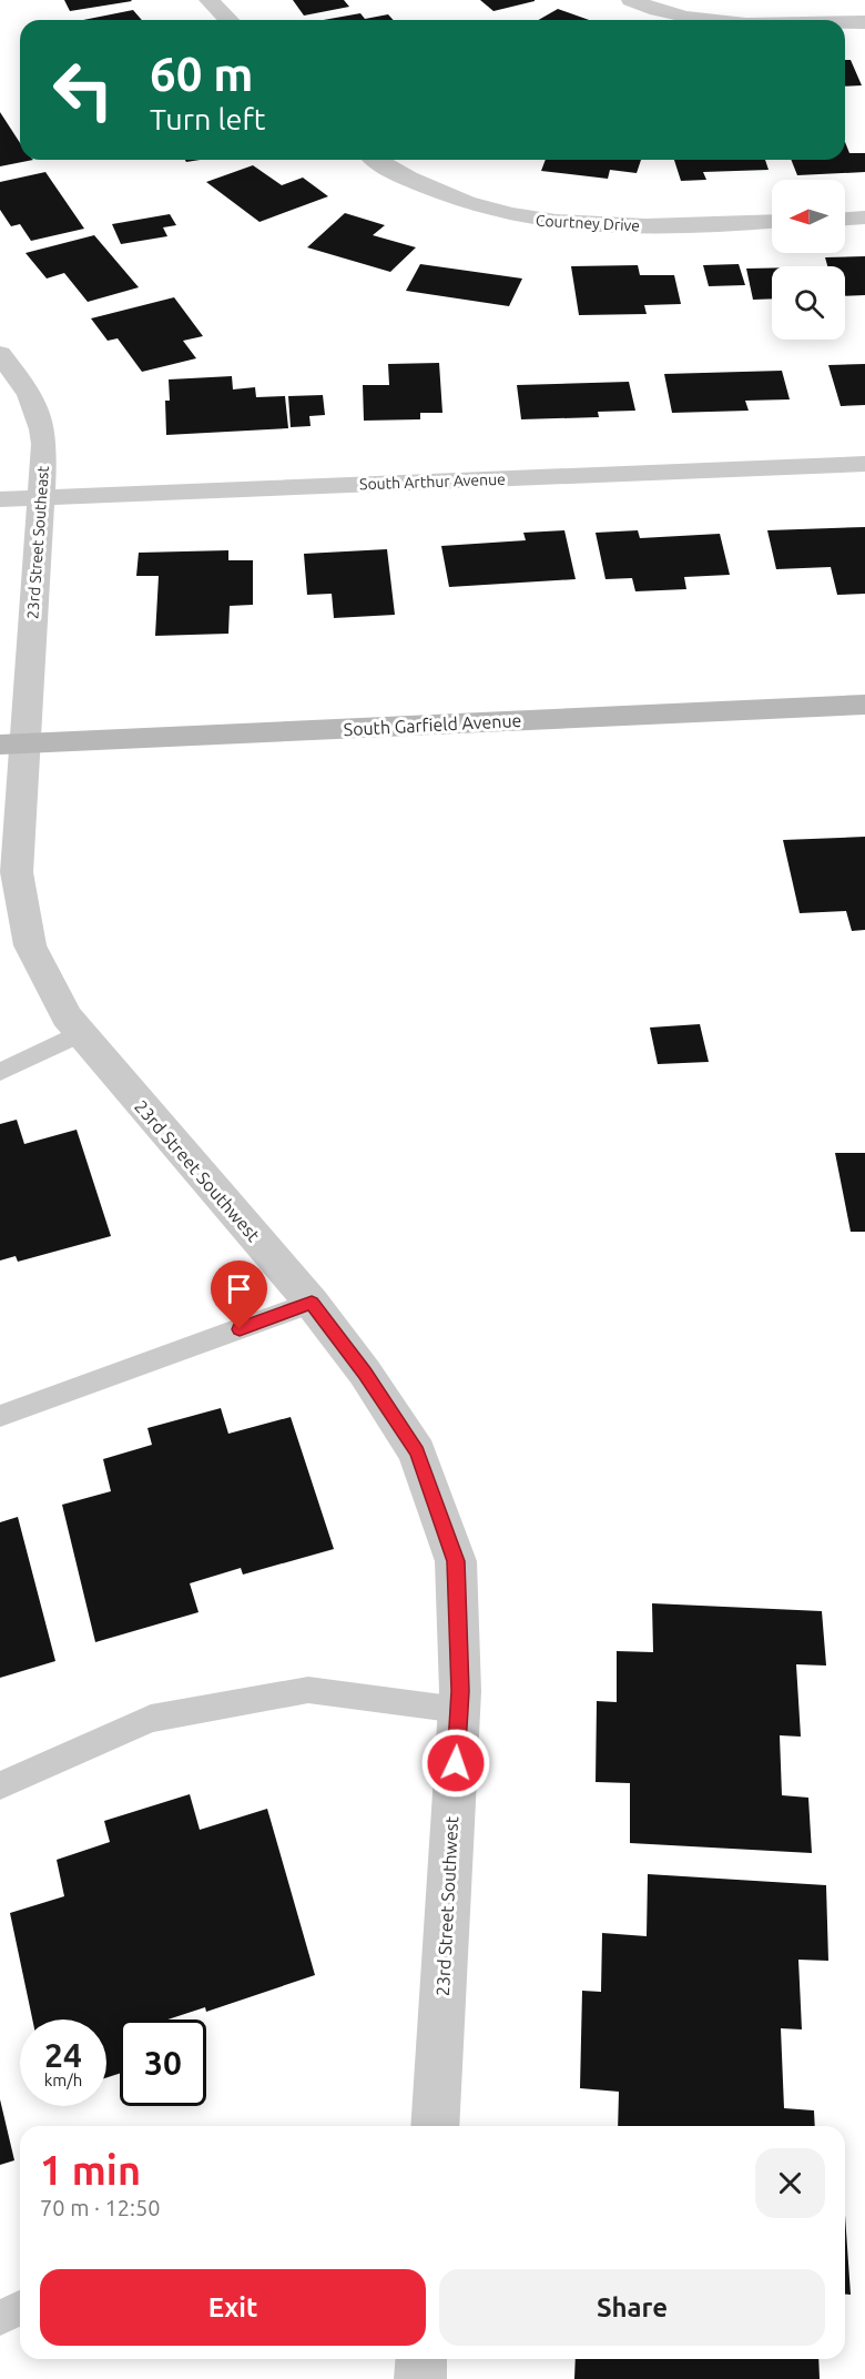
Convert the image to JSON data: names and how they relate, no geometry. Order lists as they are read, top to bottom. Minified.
{"streets":{"street":["Courtney Drive","South Arthur Avenue","23rd Street Southeast","South Garfield Avenue","23rd Street Southwest"]},"crossings":[["South Arthur Avenue","23rd Street Southeast"],["23rd Street Southeast","South Garfield Avenue"],["23rd Street Southeast","23rd Street Southwest"],["South Garfield Avenue","23rd Street Southwest"]],"north":"left","page":{"turn":["60 m","Turn left"],"speed":"24 km/h","limit":"30","heading":["1 min","70 m · 12:50"],"buttons":["Exit","Share"]}}
